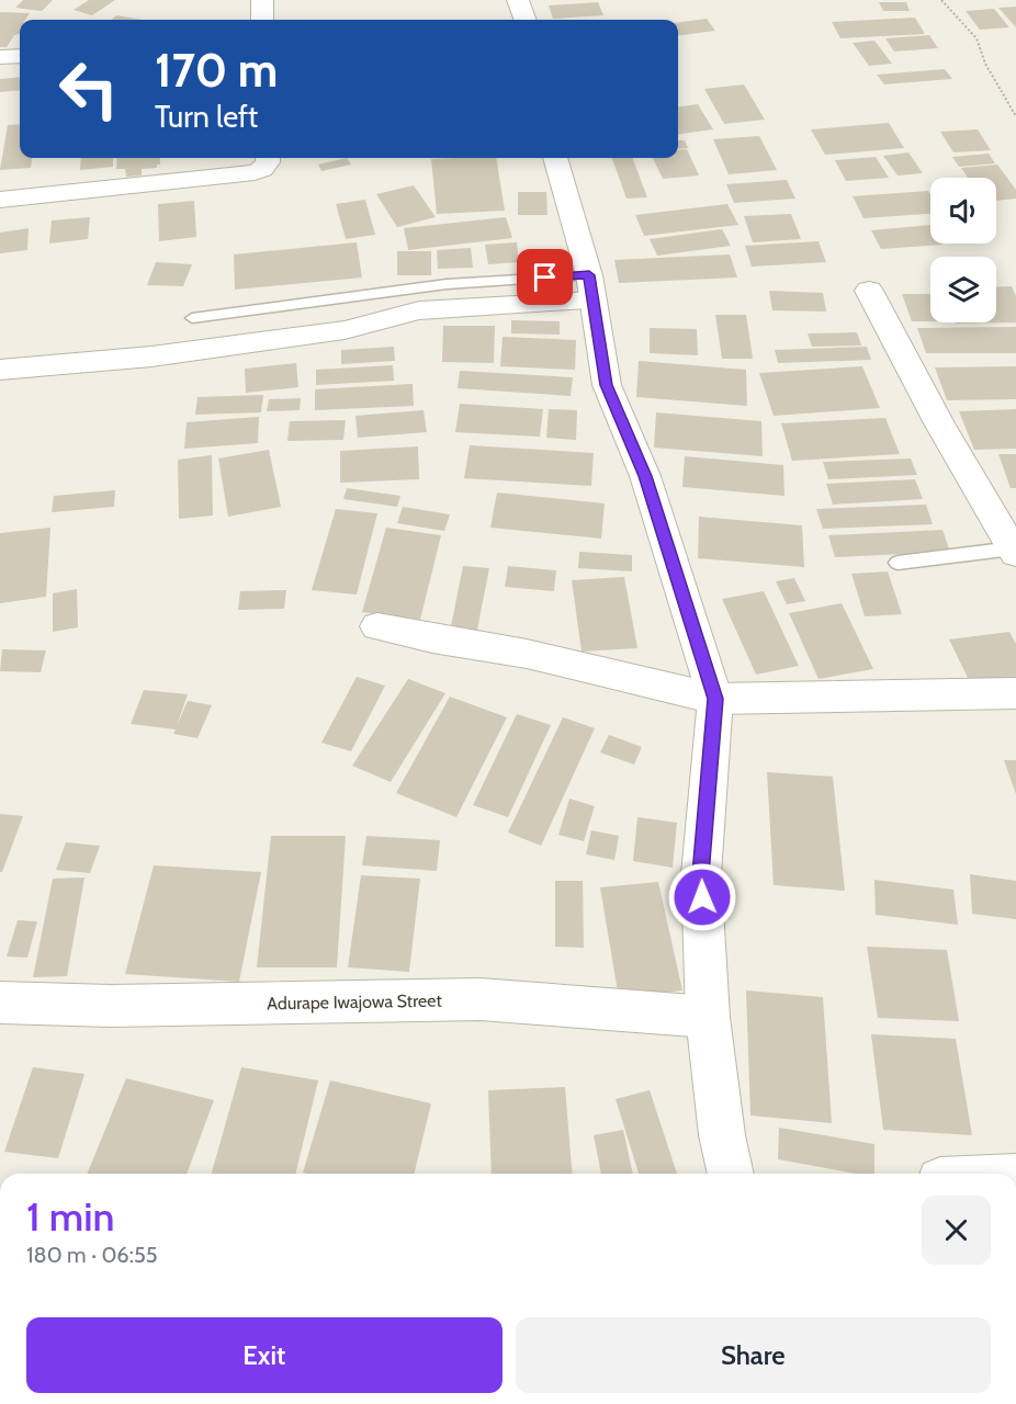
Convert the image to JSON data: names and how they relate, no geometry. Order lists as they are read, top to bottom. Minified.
{"streets":{"street":["Adurape Iwajowa Street"]},"page":{"turn":["170 m","Turn left"],"heading":["1 min","180 m · 06:55"],"buttons":["Exit","Share"]}}
